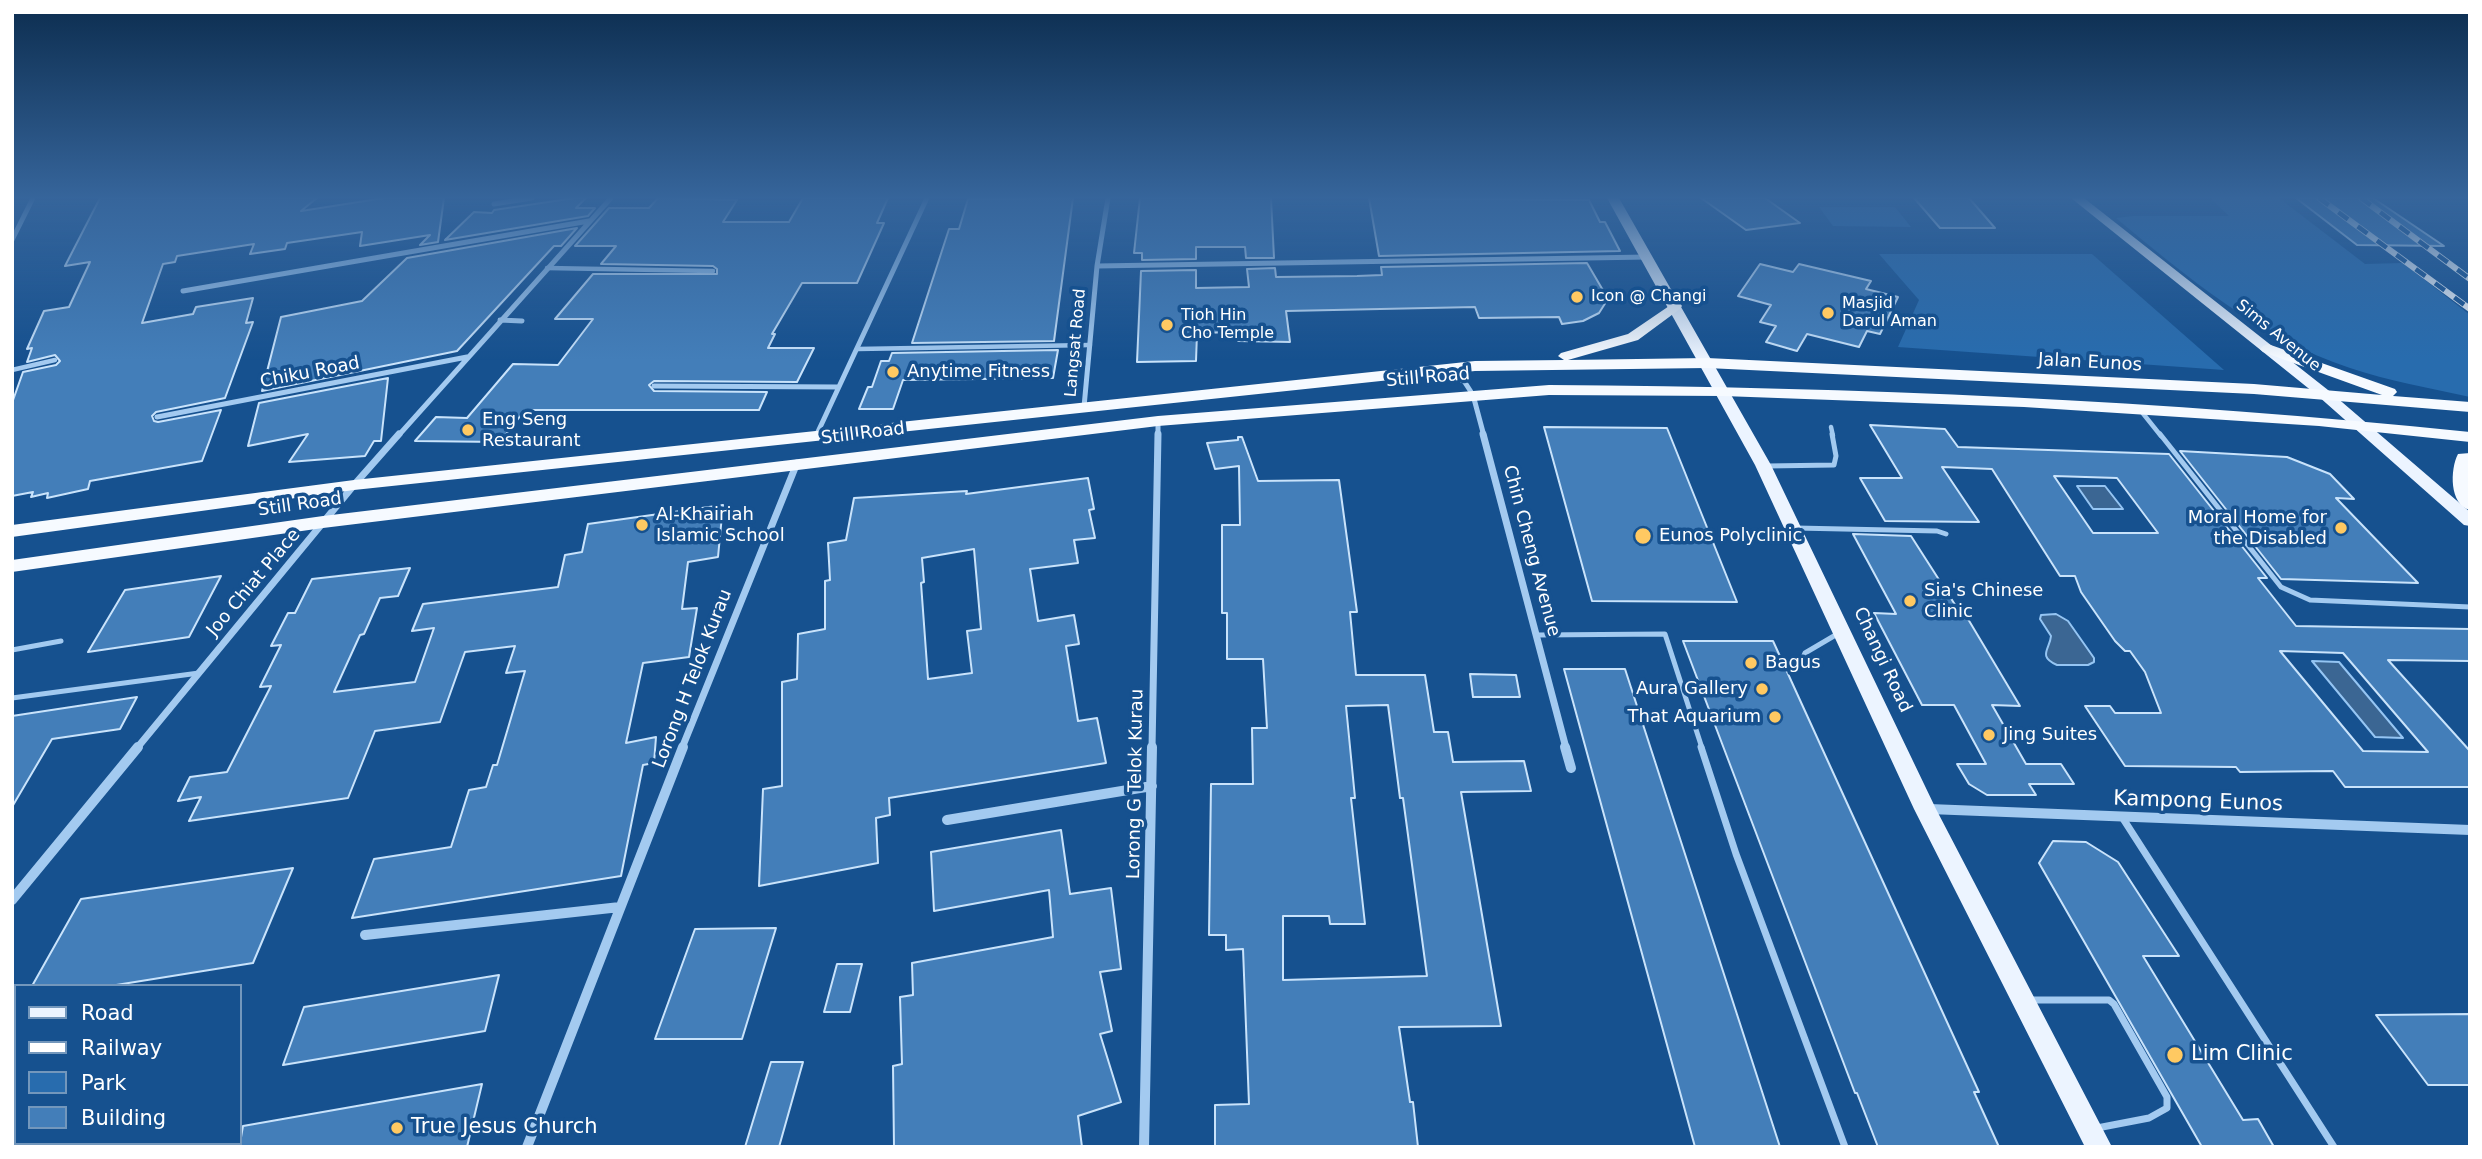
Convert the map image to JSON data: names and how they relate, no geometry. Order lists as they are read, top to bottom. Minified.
{"streets":{"highway":["Jalan Eunos","Still Road"],"main road":["Sims Avenue","Changi Road"],"street":["Langsat Road","Chiku Road","Chin Cheng Avenue","Joo Chiat Place","Lorong H Telok Kurau","Lorong G Telok Kurau","Kampong Eunos"]},"crossings":[["Sims Avenue","Jalan Eunos"],["Langsat Road","Still Road"],["Jalan Eunos","Still Road"],["Jalan Eunos","Changi Road"],["Chiku Road","Joo Chiat Place"],["Still Road","Chin Cheng Avenue"],["Still Road","Joo Chiat Place"],["Still Road","Changi Road"],["Still Road","Lorong H Telok Kurau"],["Still Road","Lorong G Telok Kurau"],["Changi Road","Kampong Eunos"]],"places":["Icon @ Changi","Masjid Darul Aman","Tioh Hin Cho Temple","Anytime Fitness","Eng Seng Restaurant","Al-Khairiah Islamic School","Moral Home for the Disabled","Eunos Polyclinic","Sia's Chinese Clinic","Bagus","Aura Gallery","That Aquarium","Jing Suites","Lim Clinic","True Jesus Church"],"legend":["Road","Railway","Park","Building"]}
